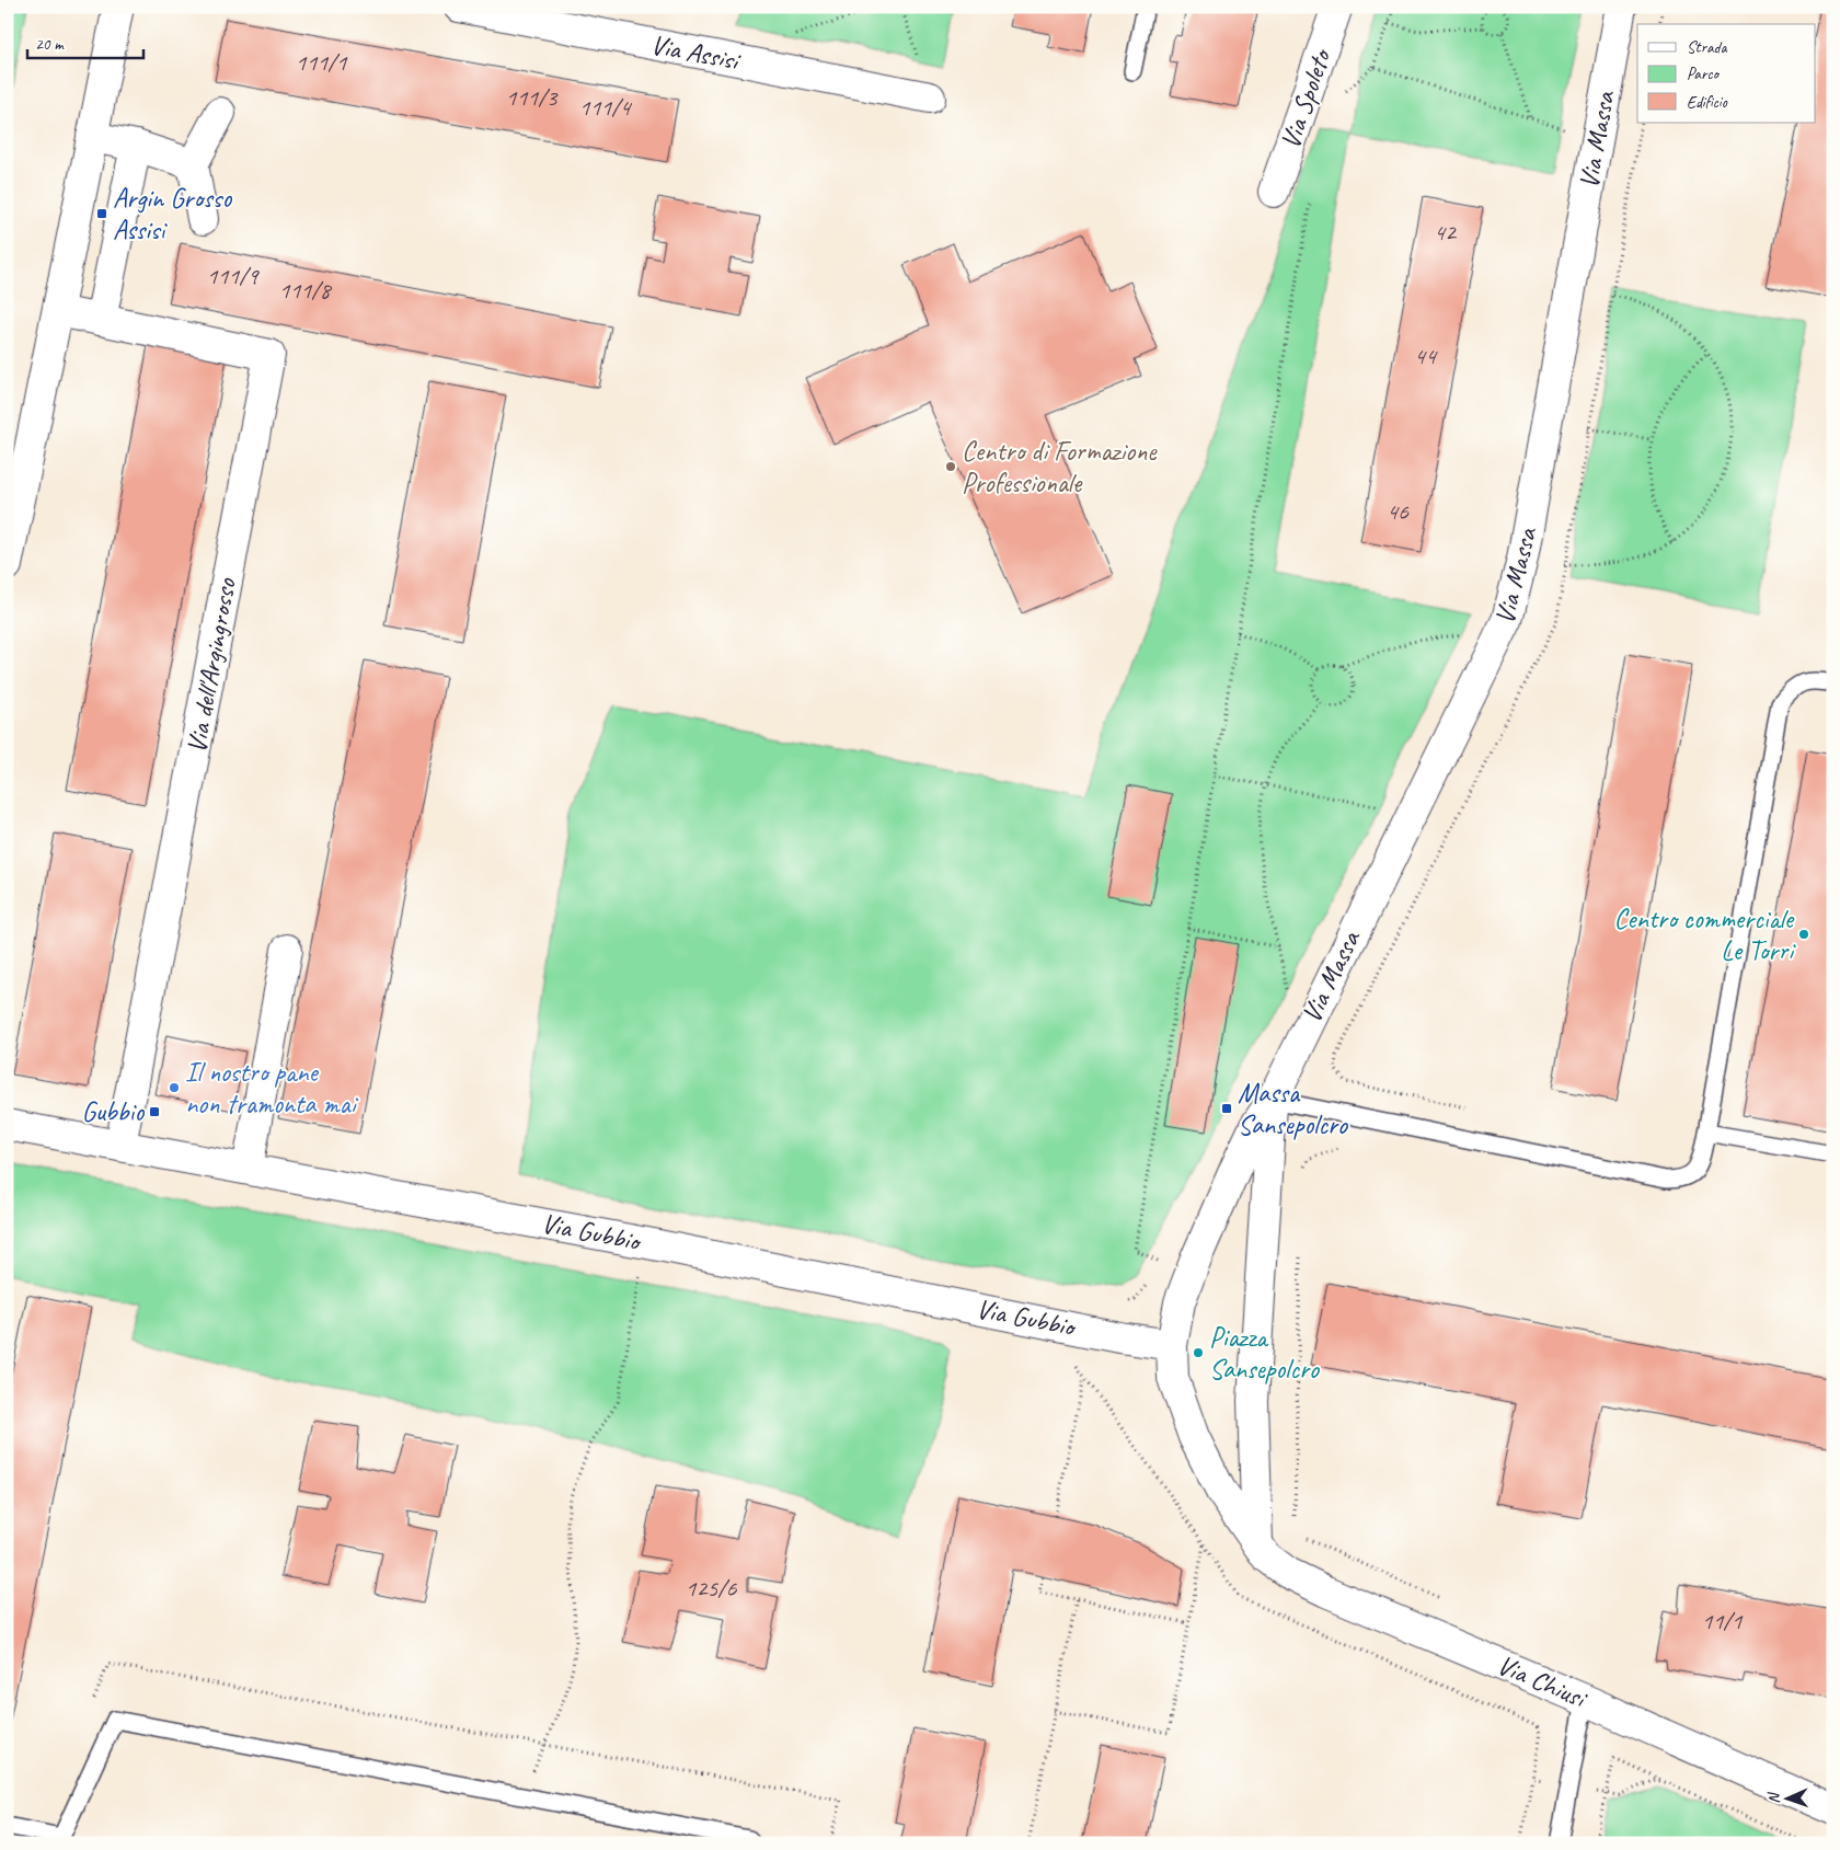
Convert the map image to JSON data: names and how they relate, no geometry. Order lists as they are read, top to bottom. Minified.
{"streets":{"street":["Via Assisi","Via Spoleto","Via Massa","Via dell'Argingrosso","Via Gubbio","Via Chiusi"]},"crossings":[["Via dell'Argingrosso","Via Gubbio"]],"places":{"transit":["Argin Grosso Assisi","Massa Sansepolcro","Gubbio"],"other":["Centro di Formazione Professionale","Centro commerciale Le Torri","Il nostro pane non tramonta mai","Piazza Sansepolcro"]},"house_numbers":["111/1","111/3","111/4","42","111/9","111/8","44","46","125/6","11/1"],"legend":["Strada","Parco","Edificio"],"scale_bar":"20 m","north":"left"}
